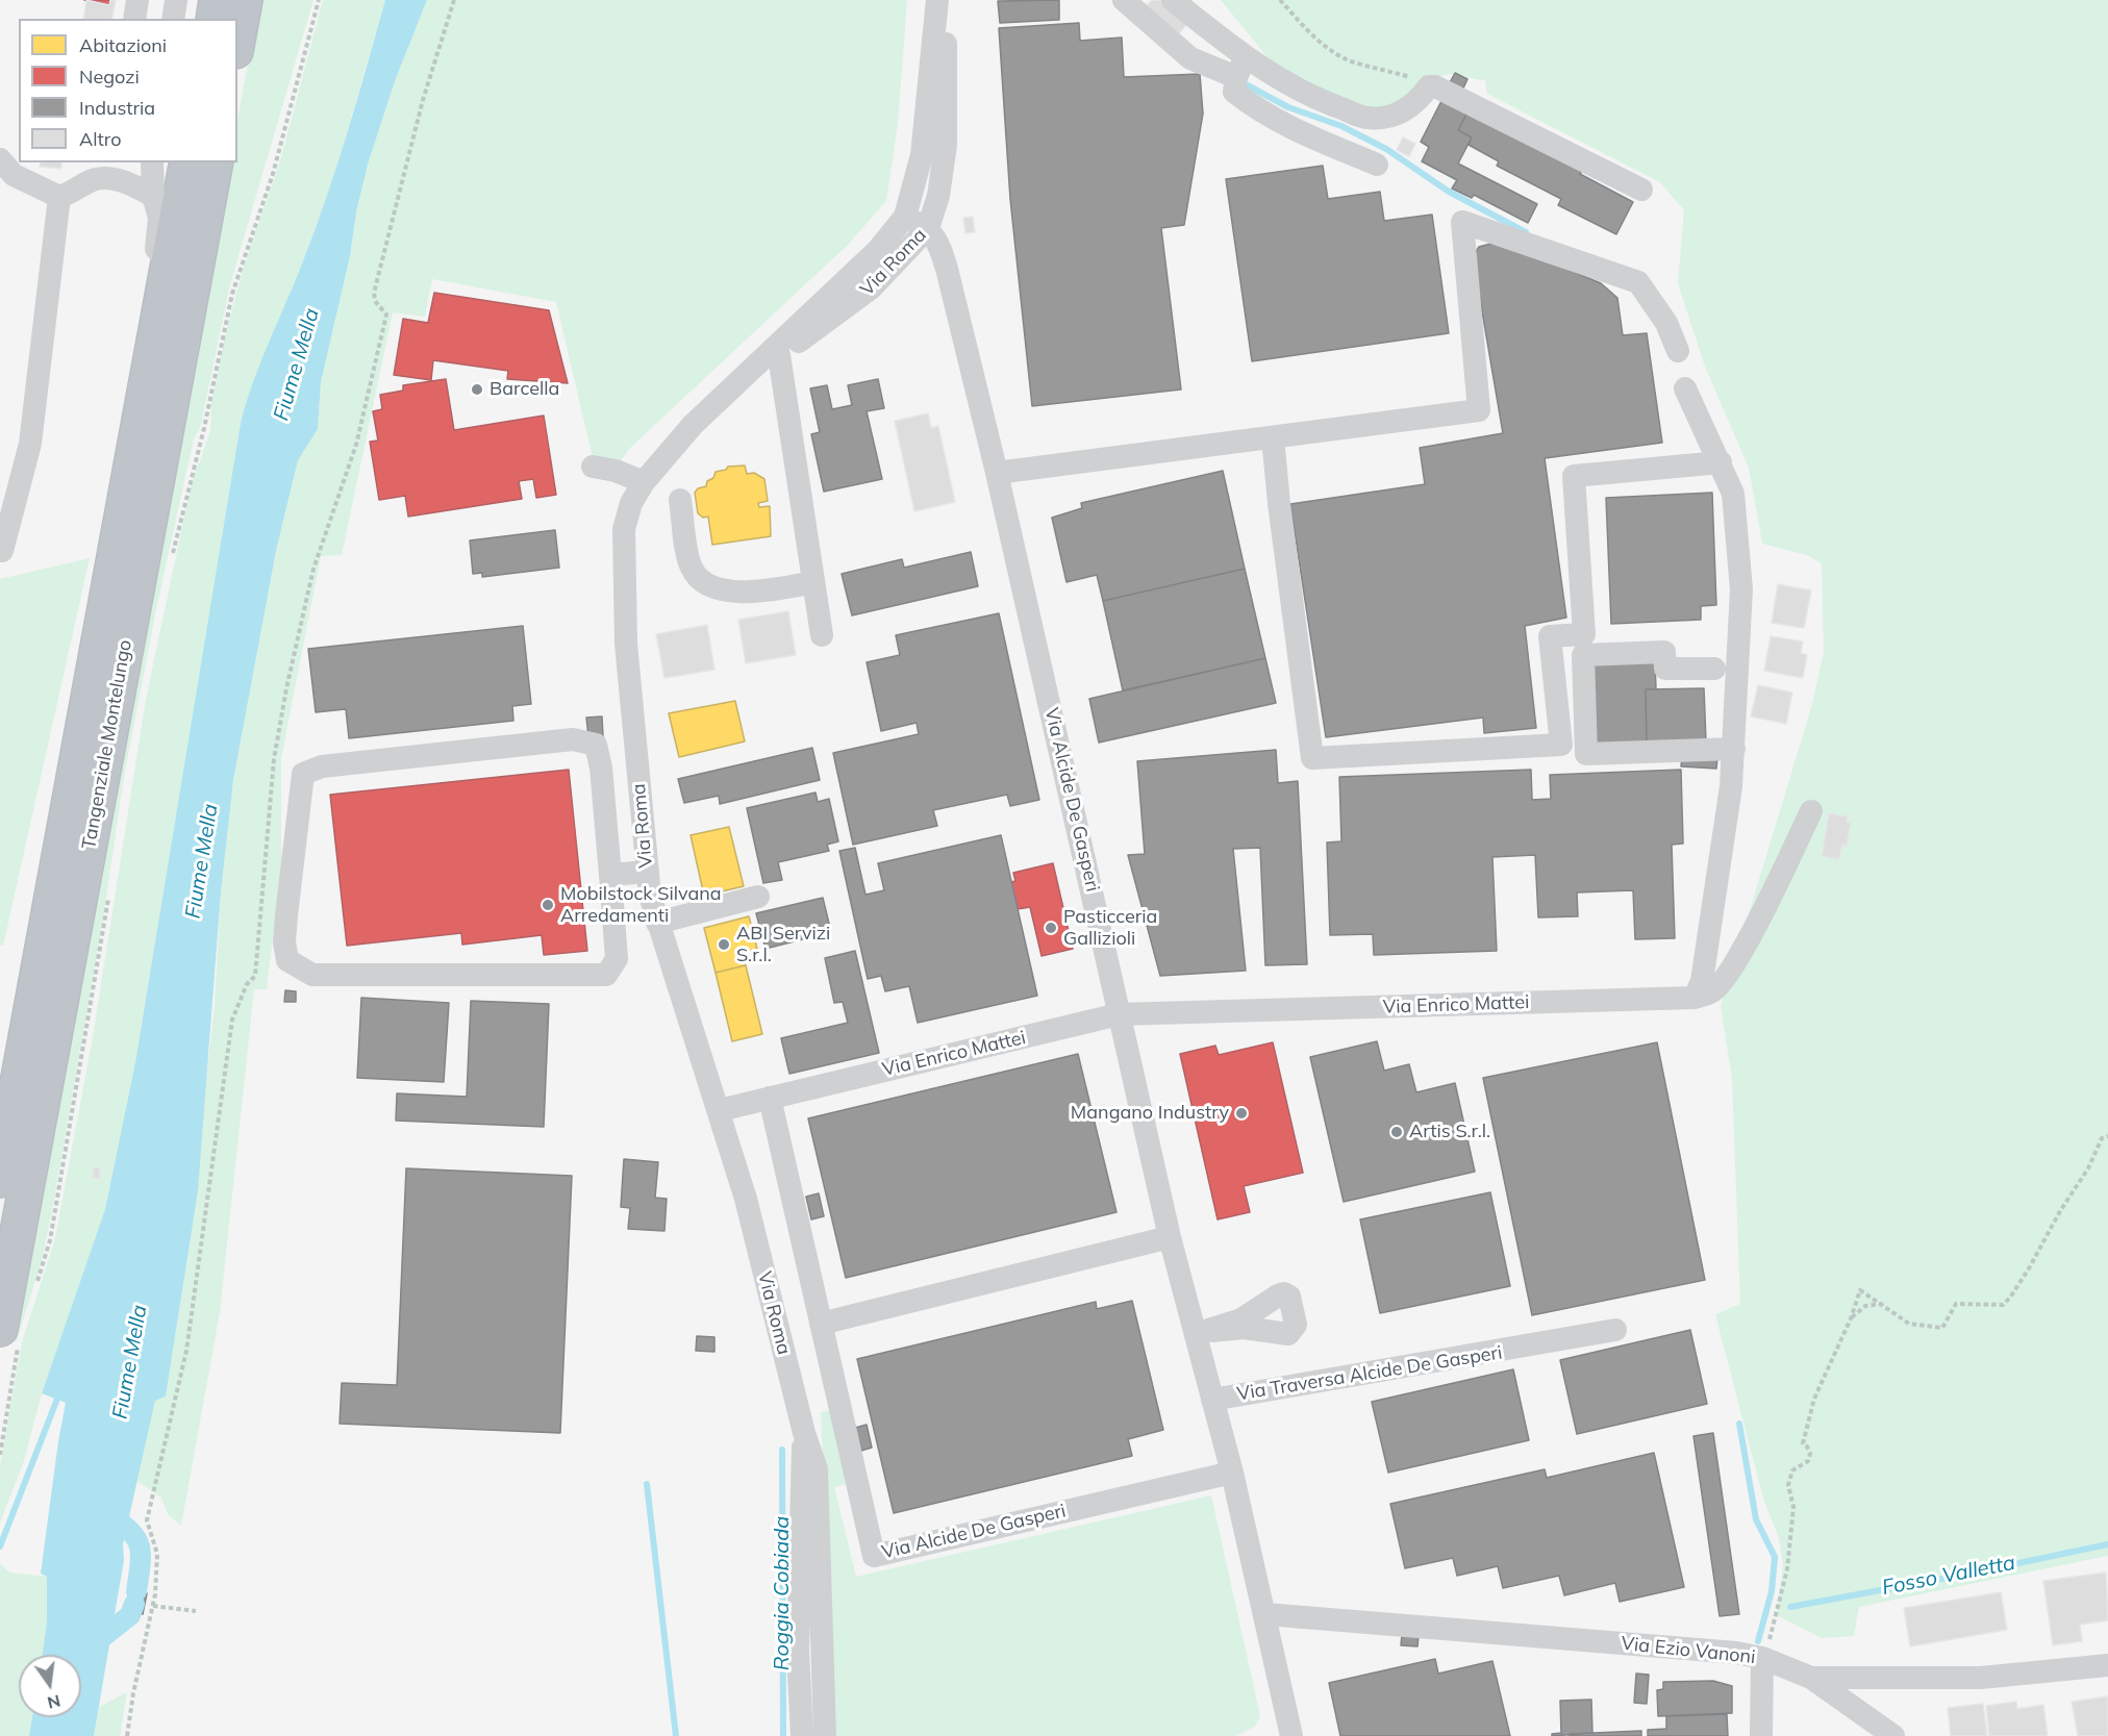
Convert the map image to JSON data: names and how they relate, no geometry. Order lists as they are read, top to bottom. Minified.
{"streets":{"highway":["Tangenziale Montelungo"],"street":["Via Roma","Via Alcide De Gasperi","Via Enrico Mattei","Via Traversa Alcide De Gasperi","Via Ezio Vanoni"]},"crossings":[["Via Roma","Via Alcide De Gasperi"],["Via Roma","Via Enrico Mattei"],["Via Alcide De Gasperi","Via Enrico Mattei"],["Via Alcide De Gasperi","Via Traversa Alcide De Gasperi"],["Via Alcide De Gasperi","Via Ezio Vanoni"]],"water":["Fiume Mella","Fosso Valletta","Roggia Cobiada"],"places":["Barcella","Mobilstock Silvana Arredamenti","Pasticceria Gallizioli","ABI Servizi S.r.l.","Mangano Industry","Artis S.r.l."],"legend":["Abitazioni","Negozi","Industria","Altro"],"north":"bottom"}
